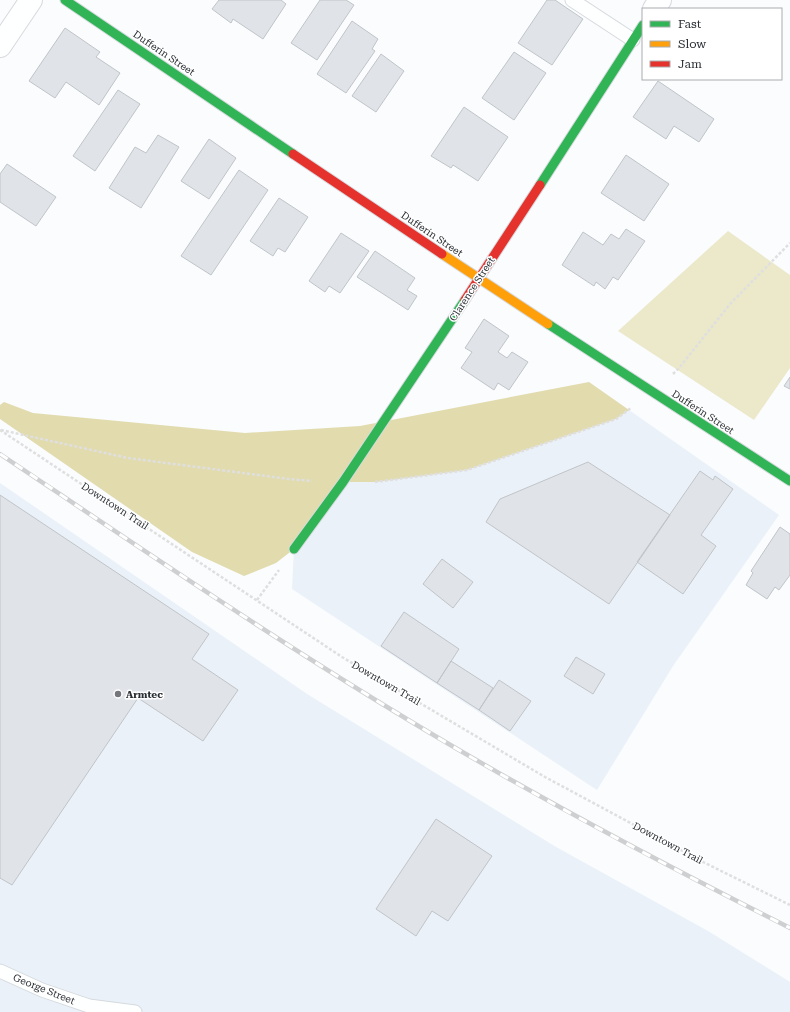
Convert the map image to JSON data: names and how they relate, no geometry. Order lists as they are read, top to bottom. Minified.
{"streets":{"street":["Dufferin Street","Clarence Street"],"lane":["George Street"],"path":["Downtown Trail"]},"crossings":[["Dufferin Street","Clarence Street"]],"places":["Armtec"],"legend":["Fast","Slow","Jam"]}
